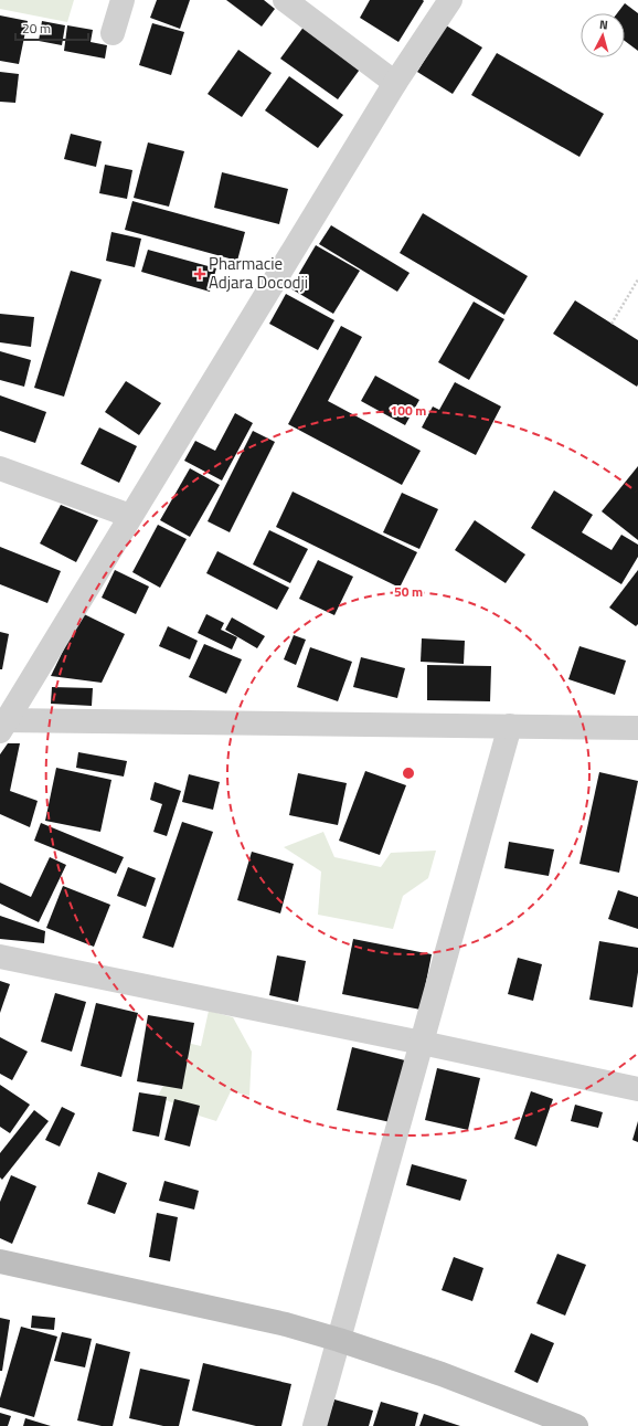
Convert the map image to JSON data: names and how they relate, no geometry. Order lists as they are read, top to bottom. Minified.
{"places":{"health":["Pharmacie Adjara Docodji"]},"scale_bar":"20 m","north":"top","rings":["100 m","50 m"]}
